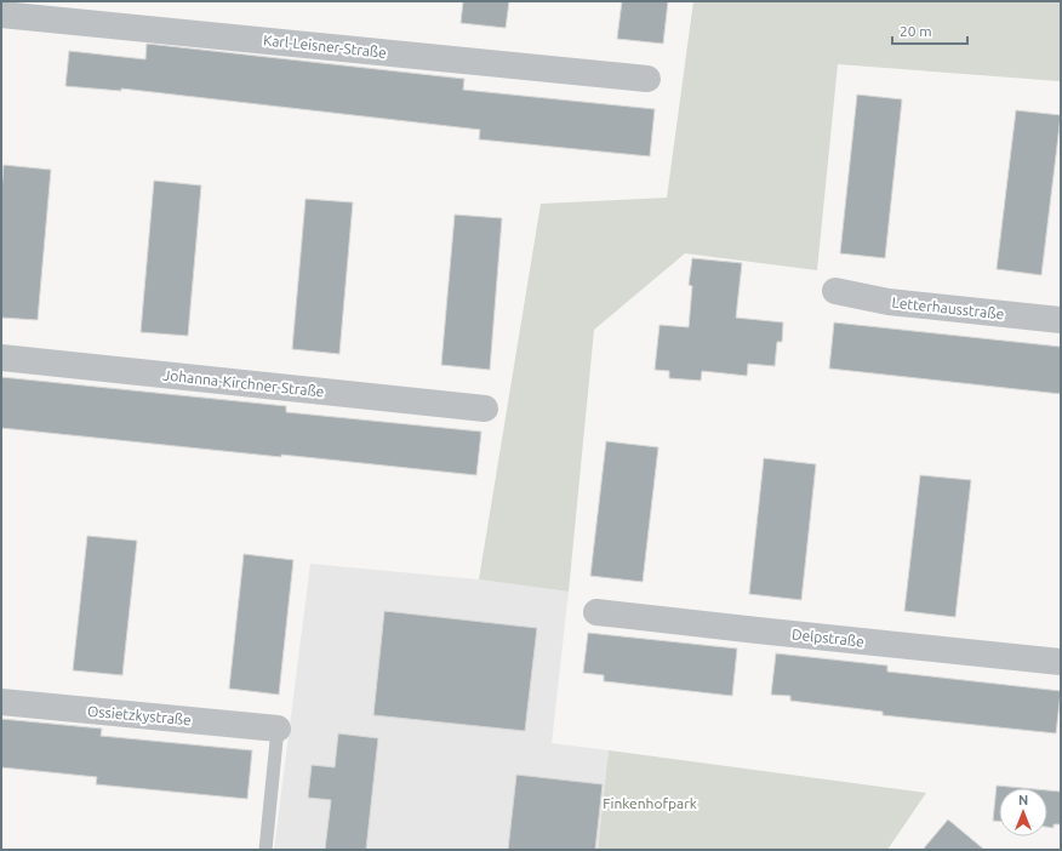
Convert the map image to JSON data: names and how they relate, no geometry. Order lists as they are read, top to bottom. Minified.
{"streets":{"street":["Karl-Leisner-Straße","Letterhausstraße","Johanna-Kirchner-Straße","Delpstraße","Ossietzkystraße"]},"parks":["Finkenhofpark"],"scale_bar":"20 m","north":"top"}
